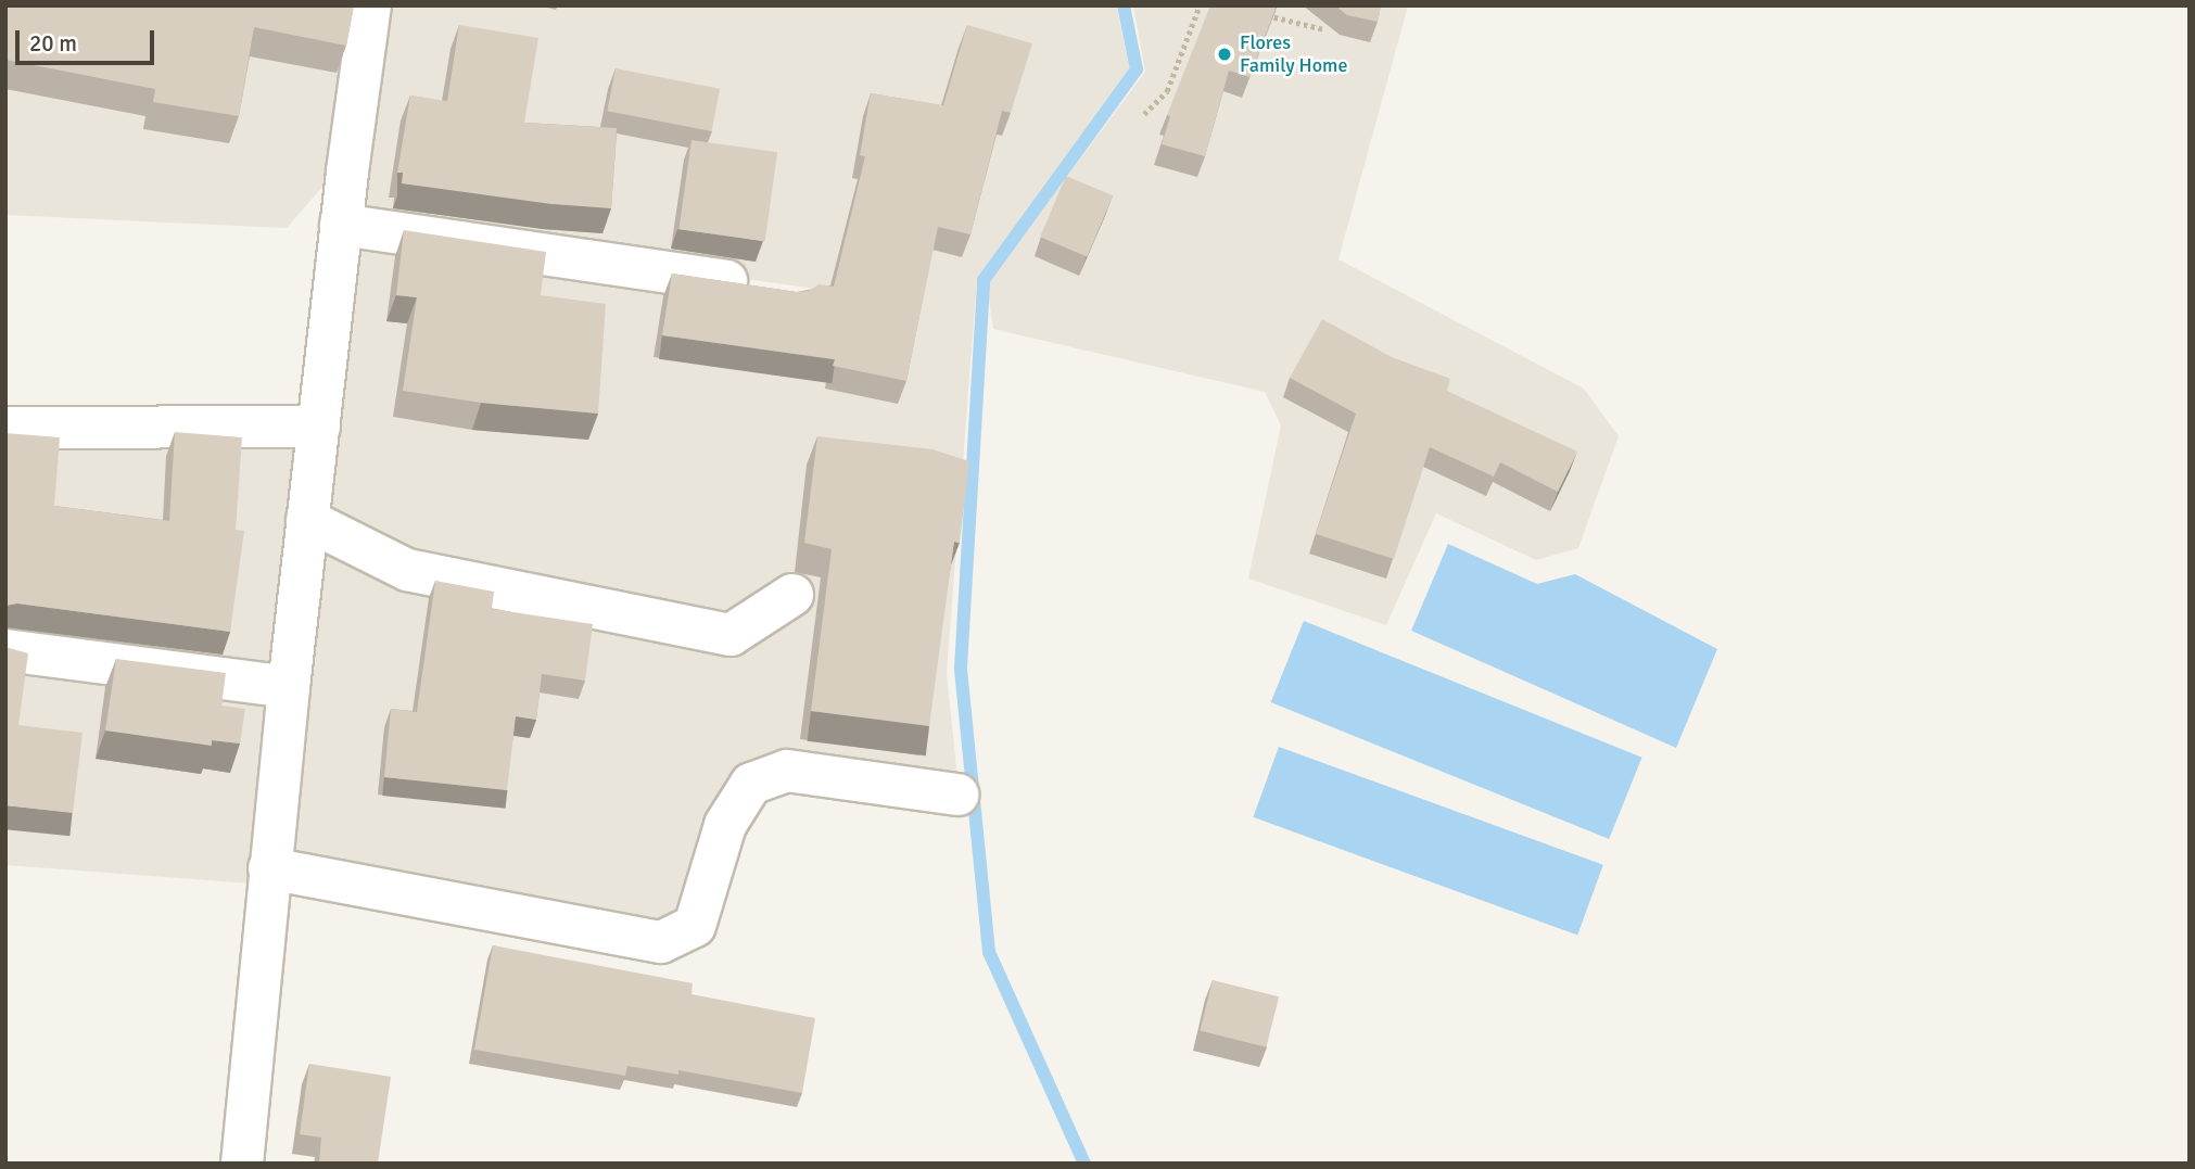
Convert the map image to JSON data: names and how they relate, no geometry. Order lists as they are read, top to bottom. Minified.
{"places":["Flores Family Home"],"scale_bar":"20 m"}
